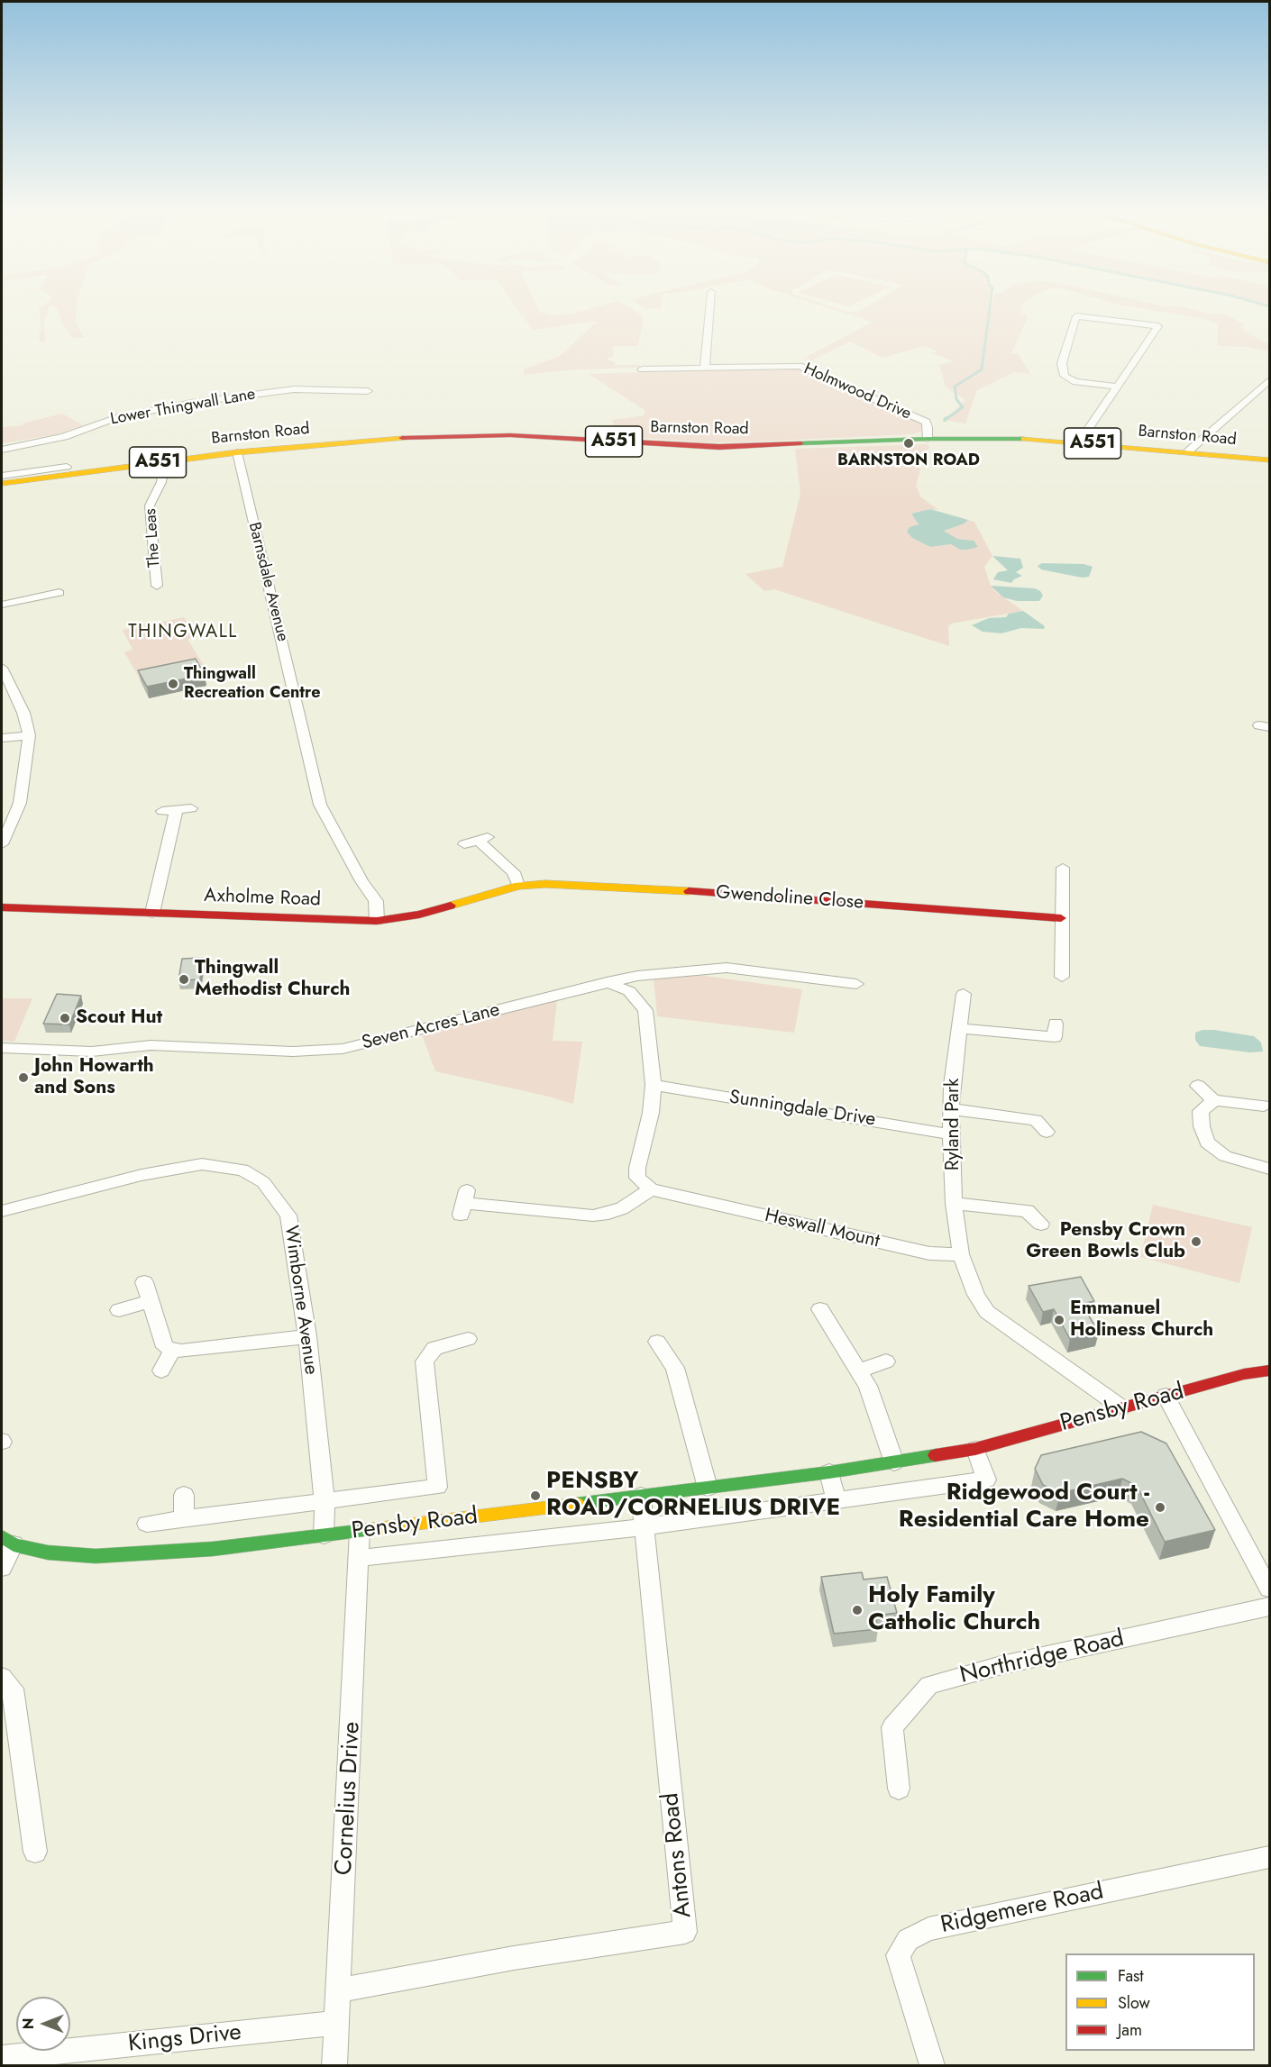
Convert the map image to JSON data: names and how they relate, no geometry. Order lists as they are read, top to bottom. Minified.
{"streets":{"main road":["Barnston Road","A551","Axholme Road","Gwendoline Close","Pensby Road"],"street":["Holmwood Drive","Lower Thingwall Lane","The Leas","Barnsdale Avenue","Seven Acres Lane","Sunningdale Drive","Ryland Park","Heswall Mount","Wimborne Avenue","Northridge Road","Cornelius Drive","Antons Road","Ridgemere Road","Kings Drive"]},"crossings":[["Holmwood Drive","Barnston Road"],["Barnston Road","The Leas"],["Barnston Road","Barnsdale Avenue"],["Barnsdale Avenue","Axholme Road"],["Axholme Road","Gwendoline Close"],["Sunningdale Drive","Ryland Park"],["Ryland Park","Heswall Mount"],["Wimborne Avenue","Pensby Road"],["Pensby Road","Cornelius Drive"],["Pensby Road","Antons Road"],["Cornelius Drive","Antons Road"],["Cornelius Drive","Kings Drive"]],"districts":["THINGWALL"],"places":["BARNSTON ROAD","Thingwall Recreation Centre","Thingwall Methodist Church","Scout Hut","John Howarth and Sons","Pensby Crown Green Bowls Club","Emmanuel Holiness Church","PENSBY ROAD/CORNELIUS DRIVE","Ridgewood Court - Residential Care Home","Holy Family Catholic Church"],"legend":["Fast","Slow","Jam"],"north":"left"}
